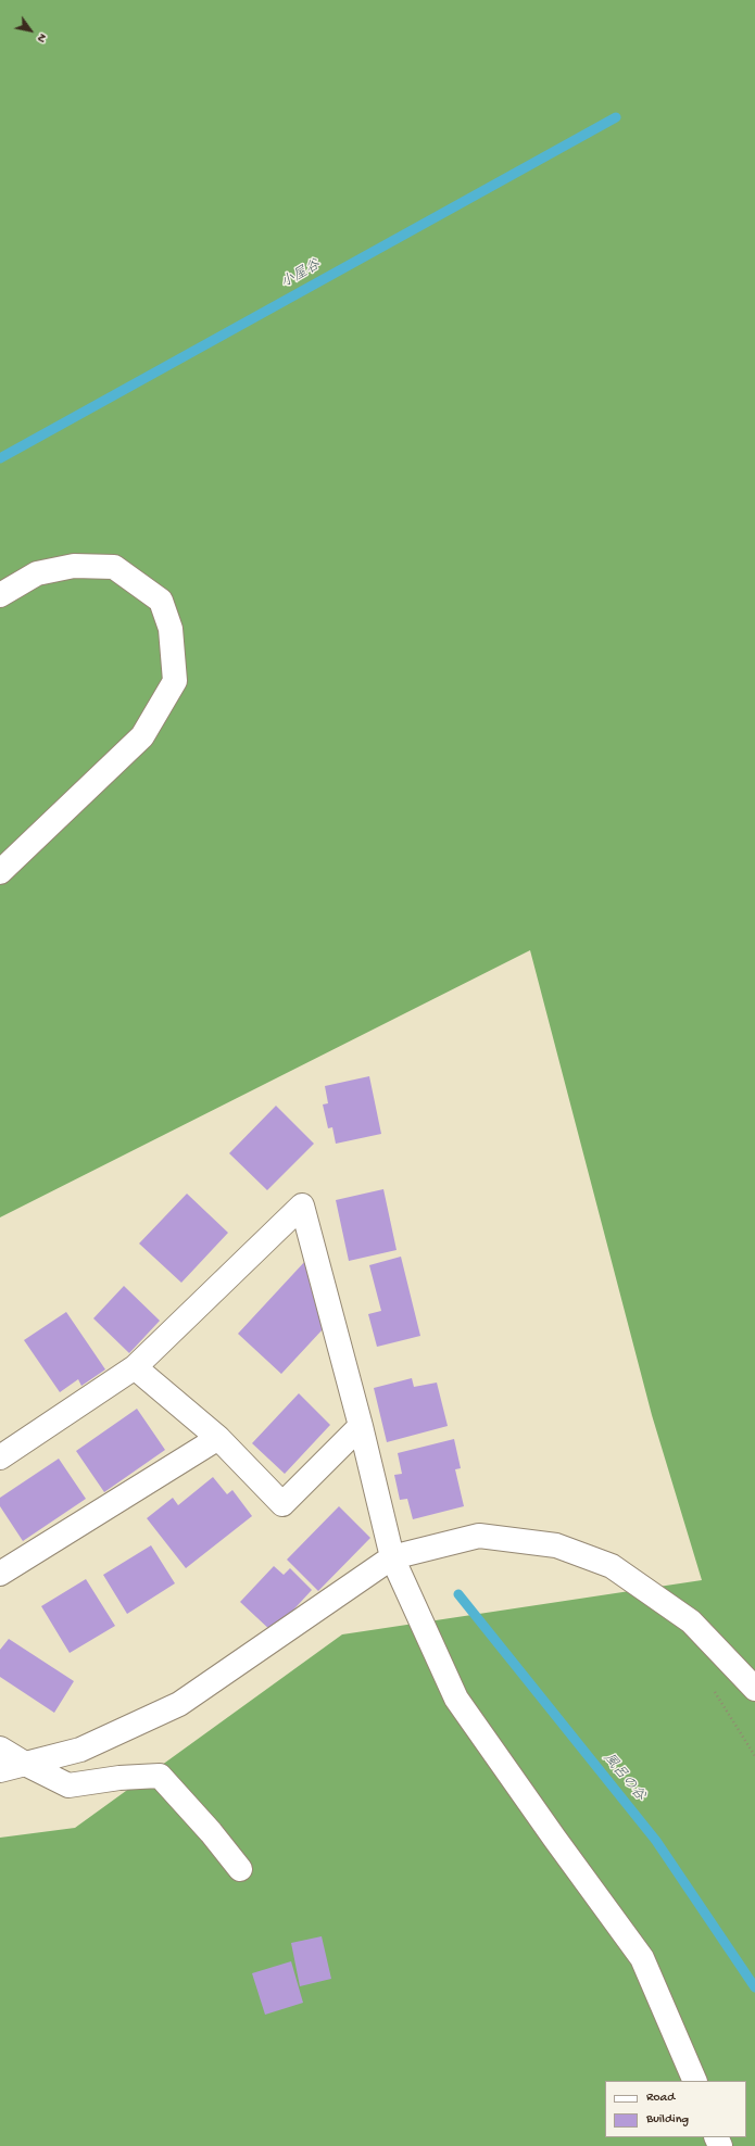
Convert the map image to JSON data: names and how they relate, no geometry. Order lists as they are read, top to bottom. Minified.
{"water":["小屋谷","風呂の谷"],"legend":["Road","Building"],"north":"bottom right"}
